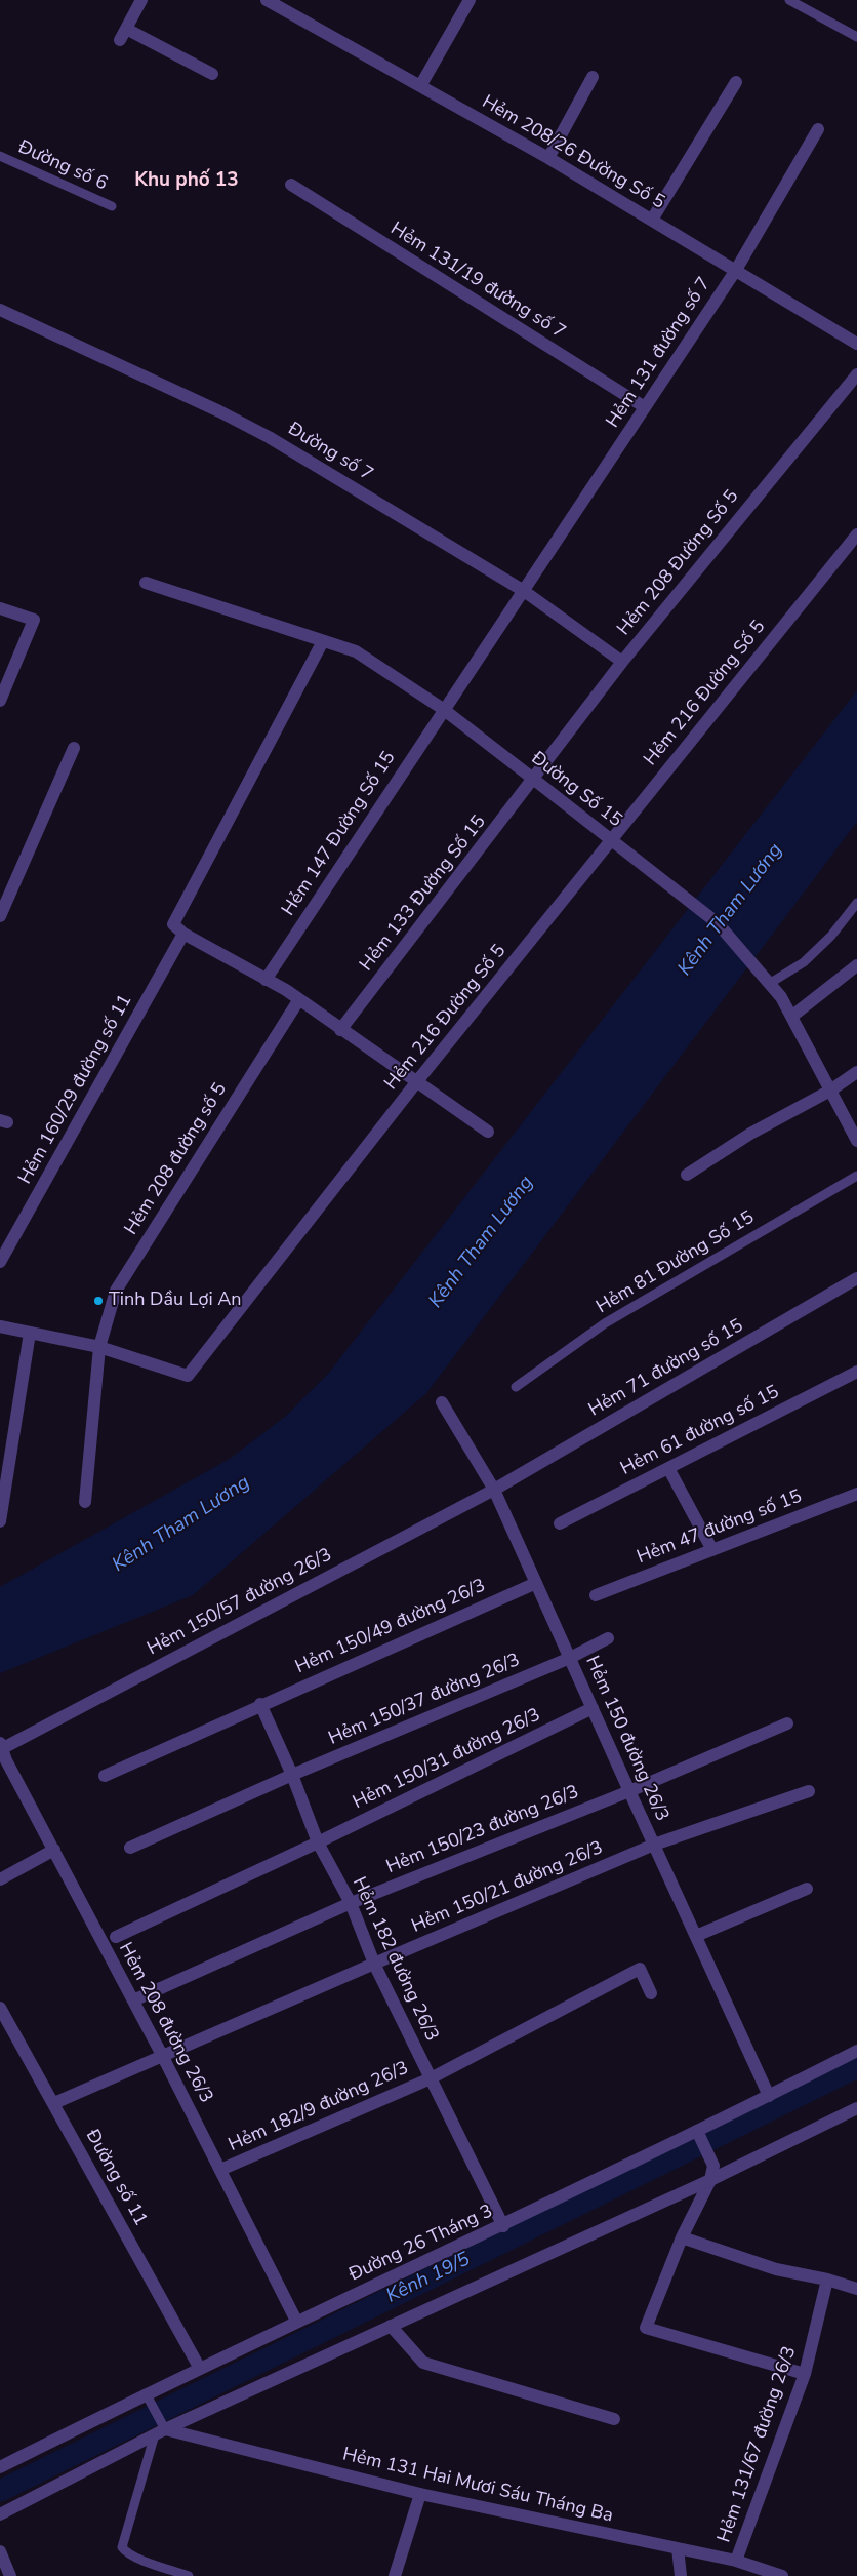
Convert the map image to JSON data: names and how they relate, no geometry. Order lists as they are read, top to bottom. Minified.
{"streets":{"street":["Hẻm 208/26 Đường Số 5","Hẻm 131/19 đường số 7","Hẻm 131 đường số 7","Đường số 7","Hẻm 208 Đường Số 5","Hẻm 216 Đường Số 5","Đường Số 15","Hẻm 147 Đường Số 15","Hẻm 133 Đường Số 15","Hẻm 160/29 đường số 11","Hẻm 208 đường số 5","Hẻm 71 đường số 15","Hẻm 61 đường số 15","Hẻm 47 đường số 15","Hẻm 150/57 đường 26/3","Hẻm 150/49 đường 26/3","Hẻm 150/37 đường 26/3","Hẻm 150 đường 26/3","Hẻm 150/31 đường 26/3","Hẻm 150/23 đường 26/3","Hẻm 150/21 đường 26/3","Hẻm 182 đường 26/3","Hẻm 208 đường 26/3","Hẻm 182/9 đường 26/3","Đường số 11","Đường 26 Tháng 3","Hẻm 131/67 đường 26/3","Hẻm 131 Hai Mươi Sáu Tháng Ba"],"lane":["Đường số 6","Hẻm 81 Đường Số 15"]},"crossings":[["Hẻm 208/26 Đường Số 5","Hẻm 131 đường số 7"],["Hẻm 131/19 đường số 7","Hẻm 131 đường số 7"],["Hẻm 131 đường số 7","Đường số 7"],["Hẻm 131 đường số 7","Đường Số 15"],["Hẻm 131 đường số 7","Hẻm 147 Đường Số 15"],["Đường số 7","Hẻm 208 Đường Số 5"],["Hẻm 208 Đường Số 5","Đường Số 15"],["Hẻm 208 Đường Số 5","Hẻm 133 Đường Số 15"],["Hẻm 216 Đường Số 5","Đường Số 15"],["Hẻm 216 Đường Số 5","Hẻm 208 đường số 5"],["Đường Số 15","Hẻm 147 Đường Số 15"],["Đường Số 15","Hẻm 133 Đường Số 15"],["Hẻm 71 đường số 15","Hẻm 150/57 đường 26/3"],["Hẻm 71 đường số 15","Hẻm 150 đường 26/3"],["Hẻm 150/57 đường 26/3","Hẻm 150 đường 26/3"],["Hẻm 150/57 đường 26/3","Hẻm 208 đường 26/3"],["Hẻm 150/49 đường 26/3","Hẻm 150 đường 26/3"],["Hẻm 150/49 đường 26/3","Hẻm 182 đường 26/3"],["Hẻm 150/37 đường 26/3","Hẻm 150 đường 26/3"],["Hẻm 150/37 đường 26/3","Hẻm 182 đường 26/3"],["Hẻm 150 đường 26/3","Hẻm 150/31 đường 26/3"],["Hẻm 150 đường 26/3","Hẻm 150/23 đường 26/3"],["Hẻm 150 đường 26/3","Hẻm 150/21 đường 26/3"],["Hẻm 150 đường 26/3","Đường 26 Tháng 3"],["Hẻm 150/31 đường 26/3","Hẻm 182 đường 26/3"],["Hẻm 150/23 đường 26/3","Hẻm 182 đường 26/3"],["Hẻm 150/23 đường 26/3","Hẻm 208 đường 26/3"],["Hẻm 150/21 đường 26/3","Hẻm 182 đường 26/3"],["Hẻm 150/21 đường 26/3","Hẻm 208 đường 26/3"],["Hẻm 150/21 đường 26/3","Đường số 11"],["Hẻm 182 đường 26/3","Hẻm 182/9 đường 26/3"],["Hẻm 182 đường 26/3","Đường 26 Tháng 3"],["Hẻm 208 đường 26/3","Hẻm 182/9 đường 26/3"],["Hẻm 208 đường 26/3","Đường 26 Tháng 3"],["Đường số 11","Đường 26 Tháng 3"],["Hẻm 131/67 đường 26/3","Hẻm 131 Hai Mươi Sáu Tháng Ba"]],"districts":["Khu phố 13"],"water":["Kênh Tham Lương","Kênh 19/5"],"places":["Tinh Dầu Lợi An"]}
